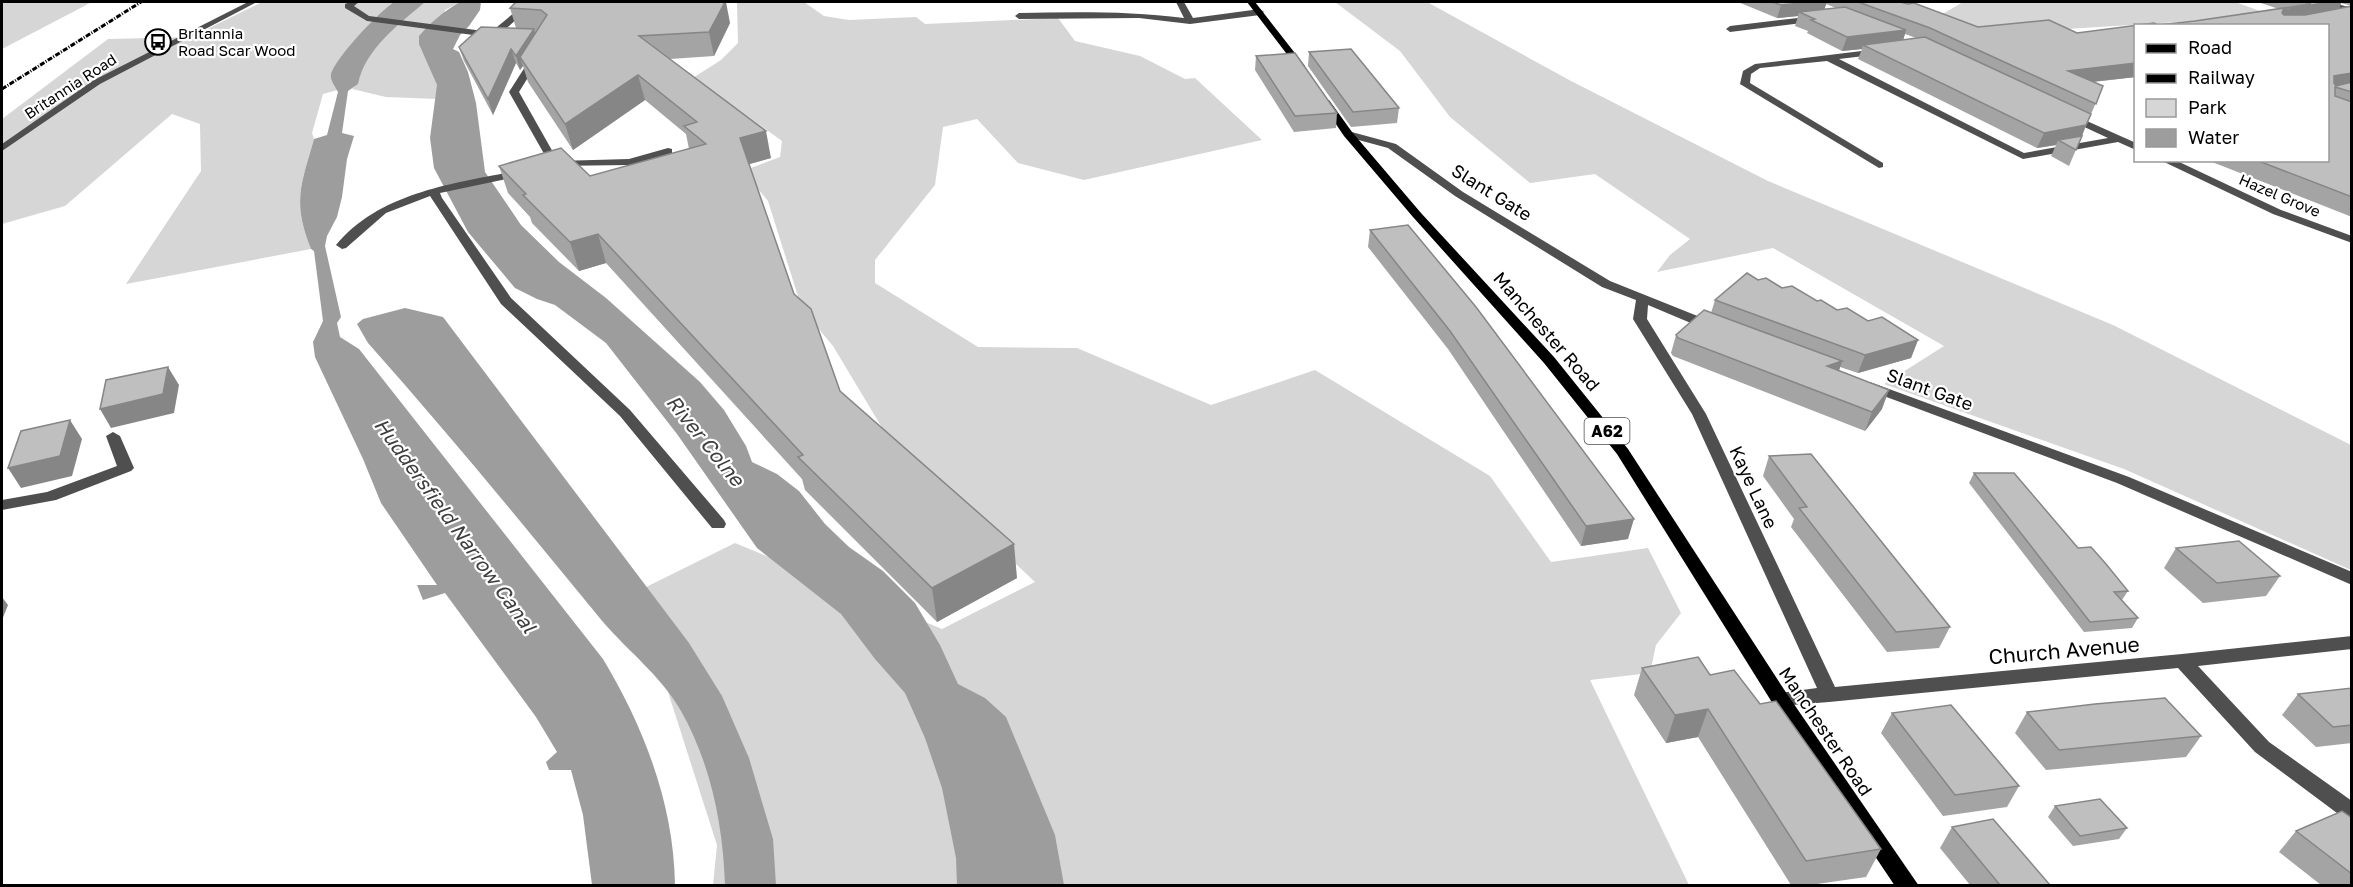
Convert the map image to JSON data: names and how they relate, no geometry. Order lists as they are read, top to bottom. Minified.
{"streets":{"main road":["Manchester Road","A62"],"street":["Britannia Road","Slant Gate","Hazel Grove","Kaye Lane","Church Avenue"]},"crossings":[["Slant Gate","Manchester Road"],["Slant Gate","Kaye Lane"],["Manchester Road","Church Avenue"],["Kaye Lane","Church Avenue"]],"water":["River Colne","Huddersfield Narrow Canal"],"places":{"bus stop":["Britannia Road Scar Wood"]},"legend":["Road","Railway","Park","Water"]}
